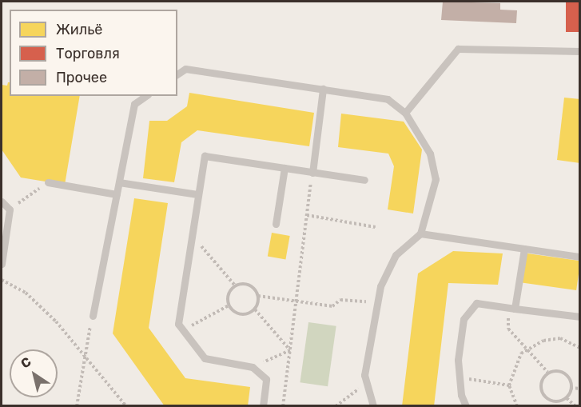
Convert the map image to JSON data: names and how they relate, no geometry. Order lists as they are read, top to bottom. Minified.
{"legend":["Жильё","Торговля","Прочее"],"north":"top left"}
